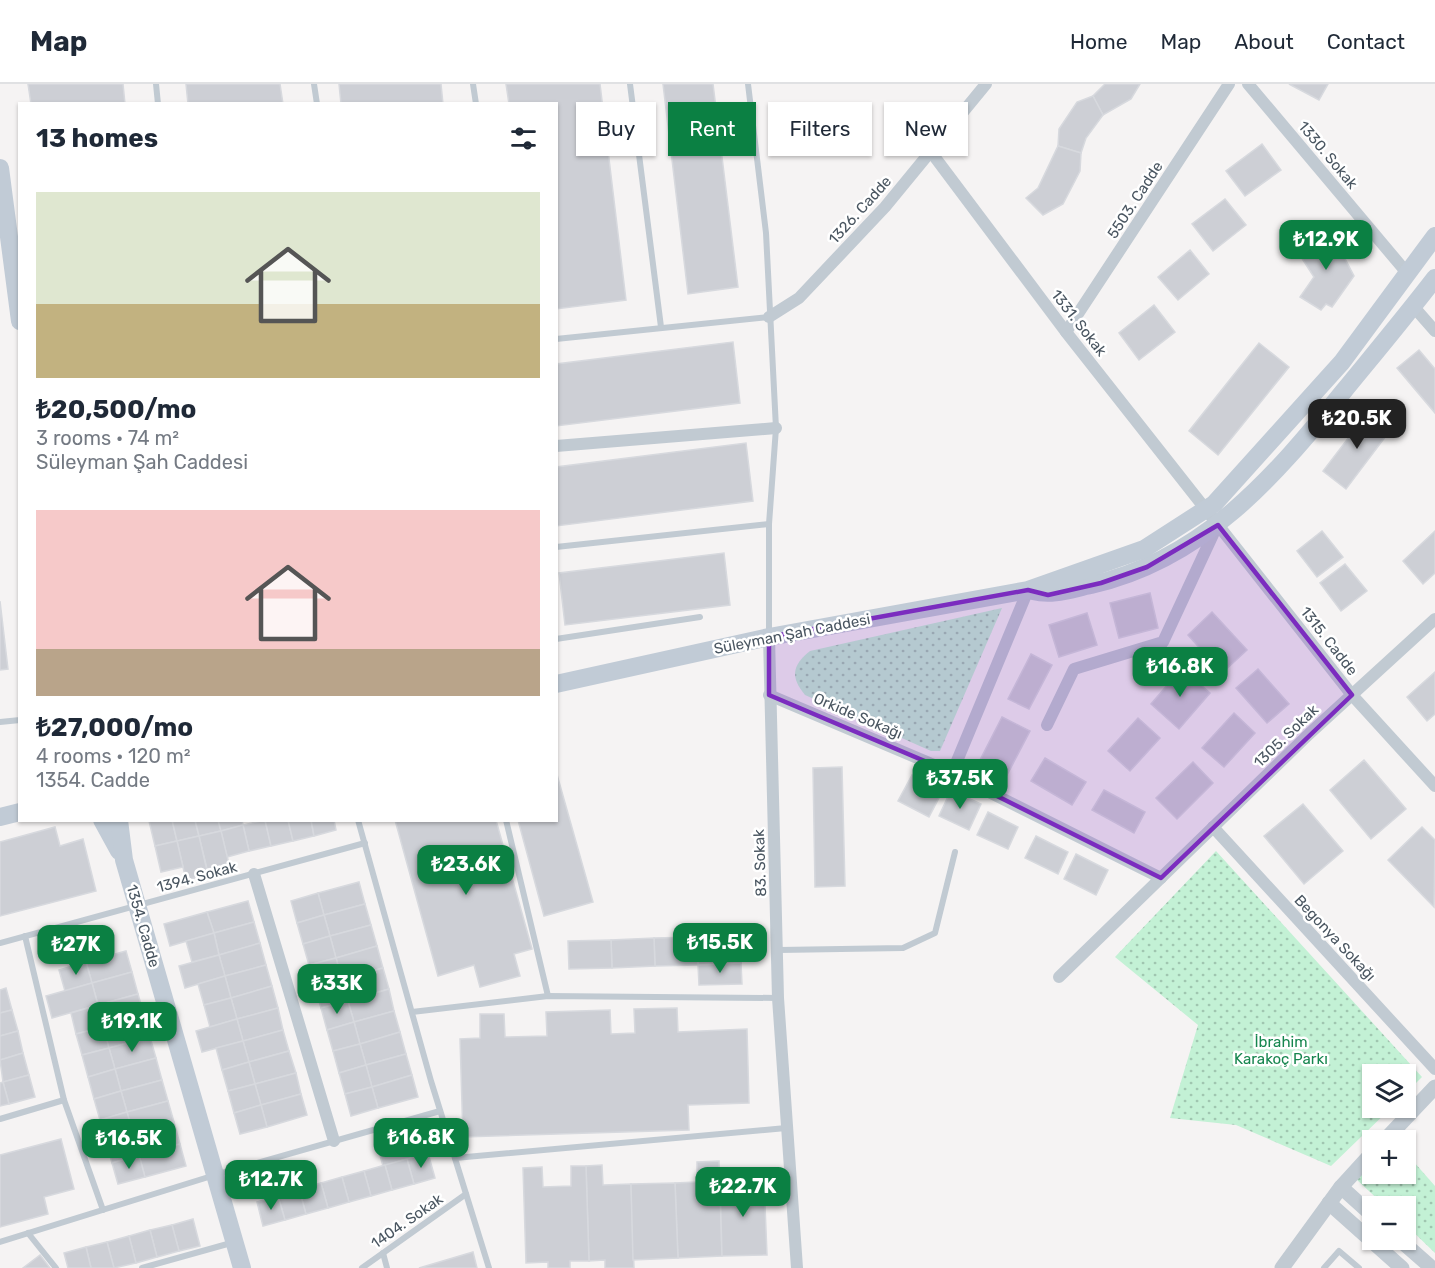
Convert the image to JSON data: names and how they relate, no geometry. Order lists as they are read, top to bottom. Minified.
{"streets":{"main road":["Süleyman Şah Caddesi","1354. Cadde"],"street":["1330. Sokak","5503. Cadde","1326. Cadde","1331. Sokak","1315. Cadde","Orkide Sokağı","1305. Sokak","83. Sokak","Begonya Sokağı"],"lane":["1394. Sokak","1404. Sokak"]},"crossings":[["1330. Sokak","Süleyman Şah Caddesi"],["5503. Cadde","1331. Sokak"],["1331. Sokak","Süleyman Şah Caddesi"],["1331. Sokak","1315. Cadde"],["Süleyman Şah Caddesi","1315. Cadde"],["Süleyman Şah Caddesi","83. Sokak"],["1315. Cadde","1305. Sokak"],["Orkide Sokağı","1305. Sokak"],["Orkide Sokağı","83. Sokak"],["1305. Sokak","Begonya Sokağı"],["1394. Sokak","1354. Cadde"]],"parks":["İbrahim Karakoç Parkı"],"page":{"header":"Map","nav":["Home","Map","About","Contact"],"chip":["Buy","Rent","Filters","New"],"heading":"13 homes","list":[{"name":"₺20,500/mo","note":"3 rooms · 74 m² · Süleyman Şah Caddesi"},{"name":"₺27,000/mo","note":"4 rooms · 120 m² · 1354. Cadde"}],"price":["₺12.9K","₺20.5K","₺16.8K","₺37.5K","₺23.6K","₺15.5K","₺27K","₺33K","₺19.1K","₺16.8K","₺16.5K","₺12.7K","₺22.7K"],"map_buttons":["+","−"]}}
